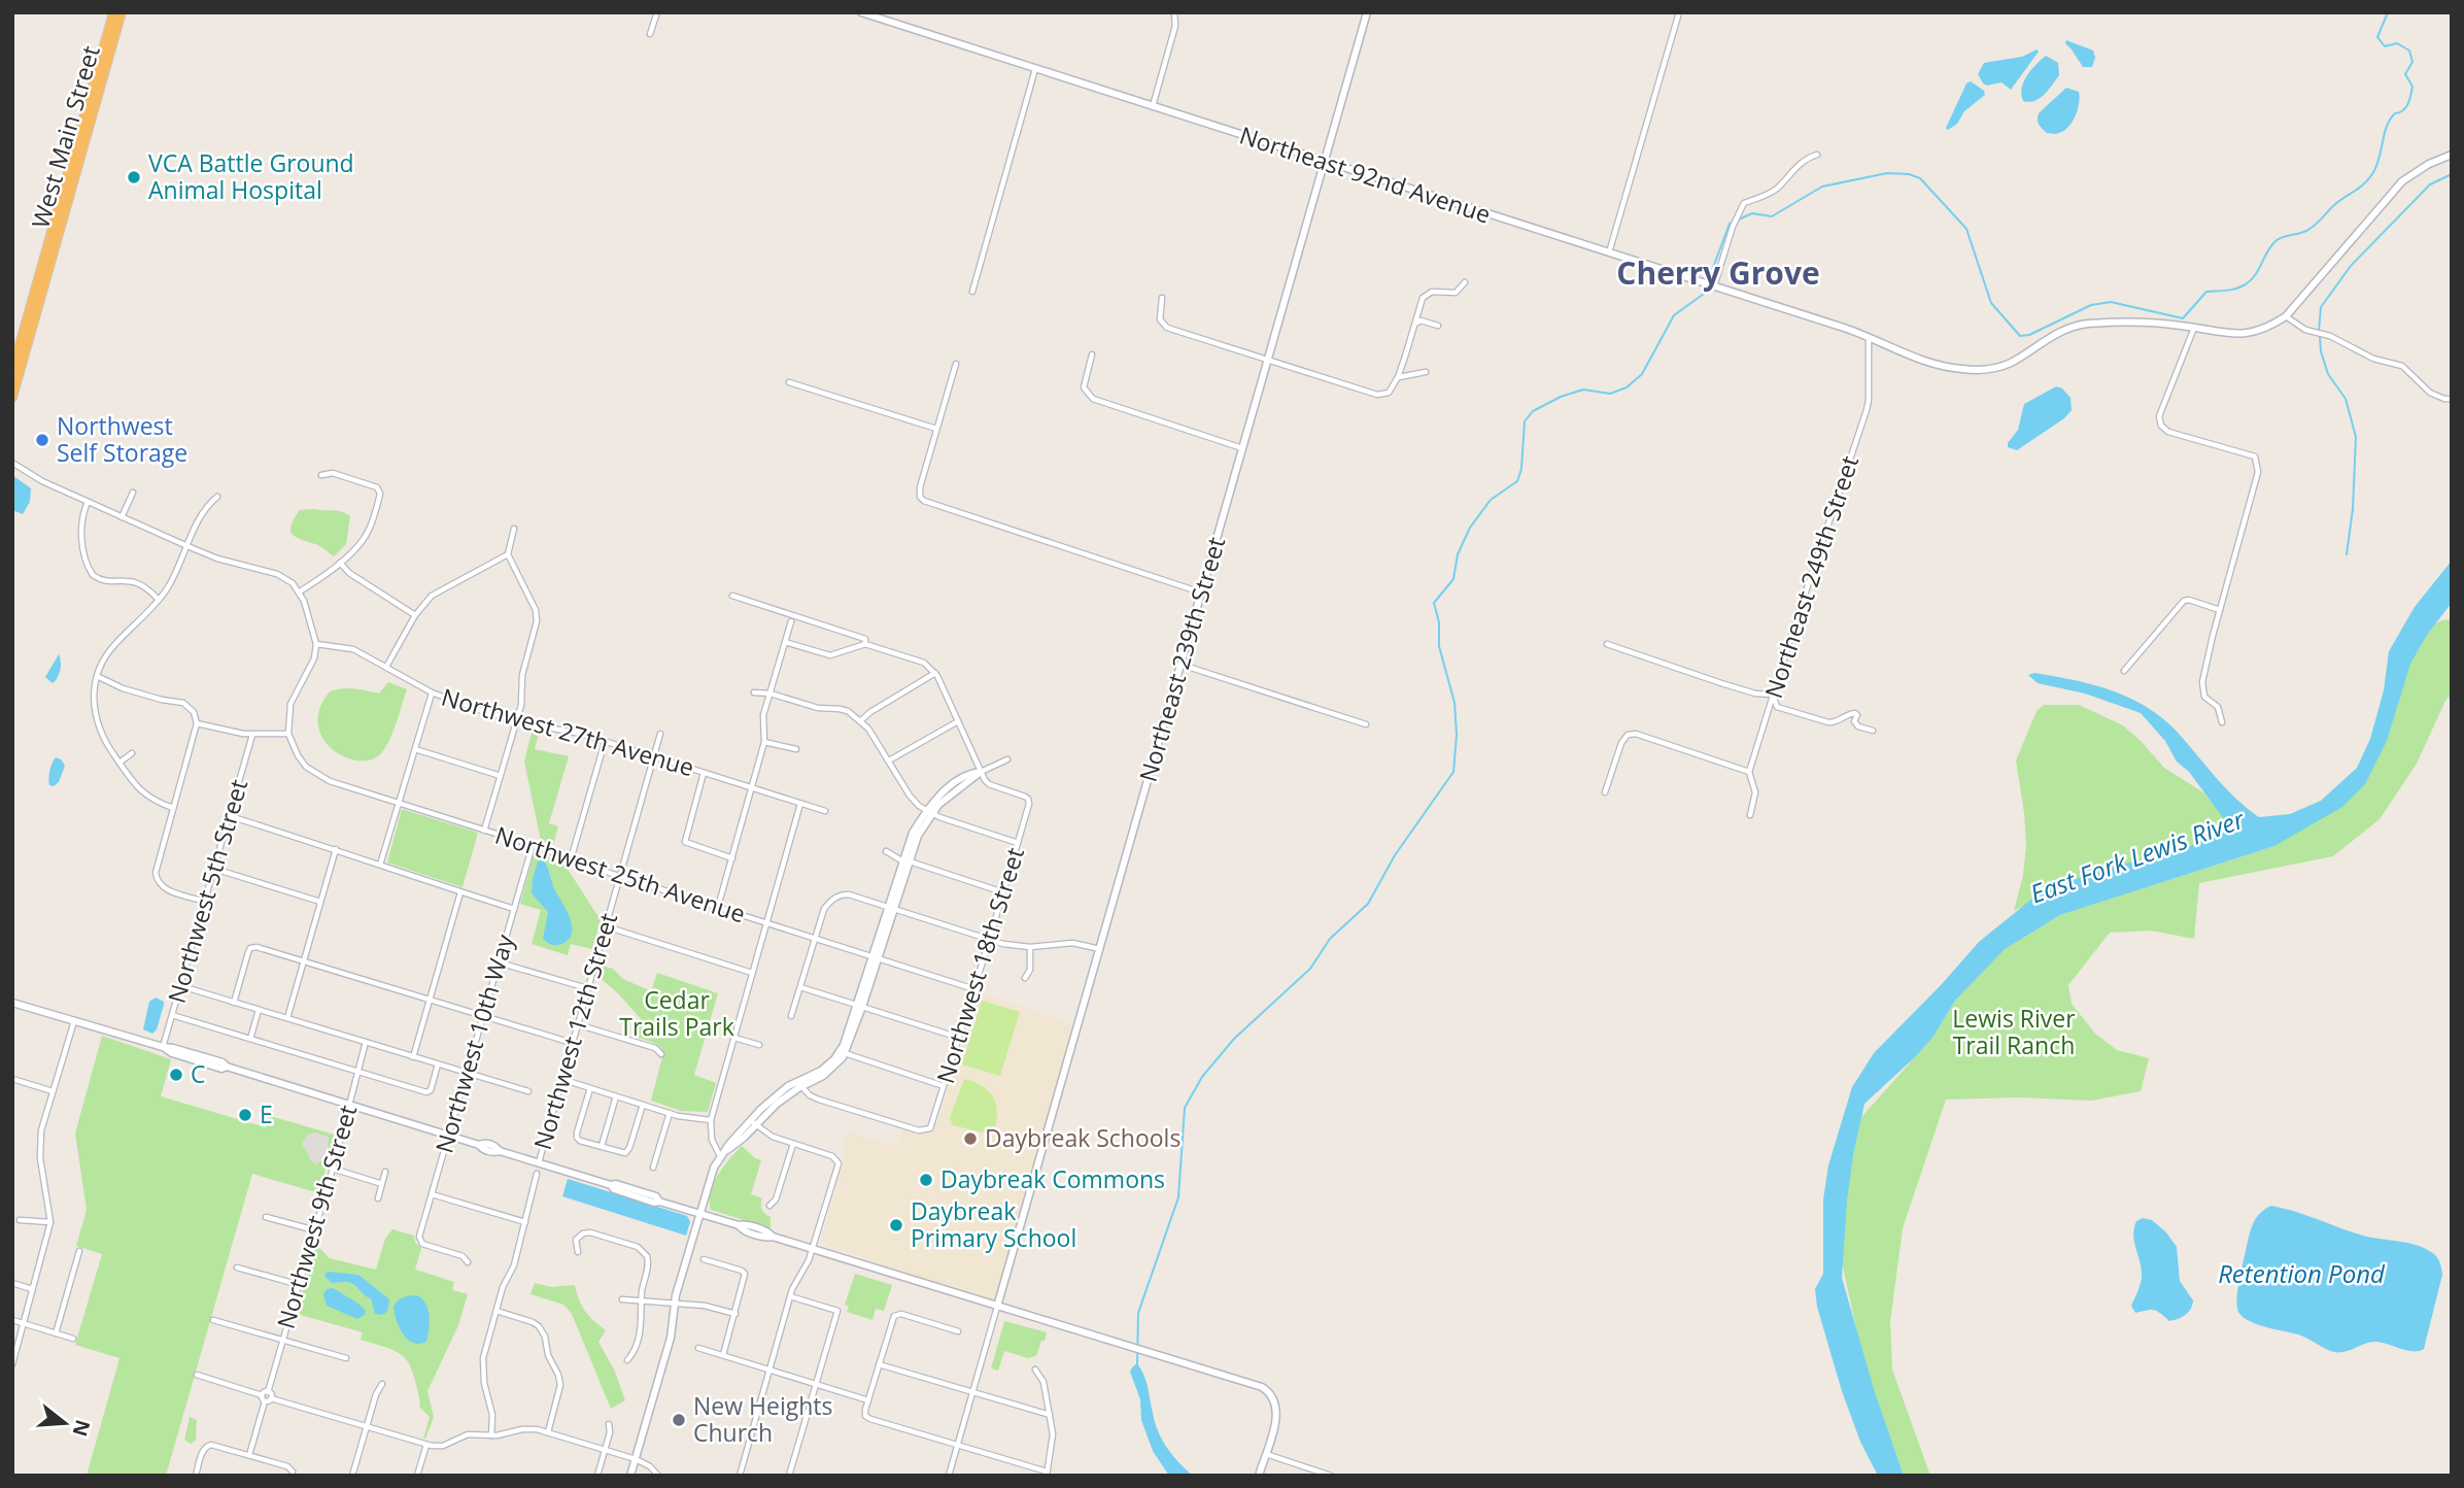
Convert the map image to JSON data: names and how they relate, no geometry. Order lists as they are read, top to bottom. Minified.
{"streets":{"highway":["West Main Street"],"street":["Northeast 92nd Avenue","Northeast 249th Street","Northeast 239th Street","Northwest 27th Avenue","Northwest 25th Avenue","Northwest 5th Street","Northwest 18th Street","Northwest 12th Street","Northwest 10th Way","Northwest 9th Street"]},"crossings":[["Northeast 92nd Avenue","Northeast 249th Street"],["Northeast 92nd Avenue","Northeast 239th Street"],["Northwest 27th Avenue","Northwest 12th Street"],["Northwest 25th Avenue","Northwest 18th Street"],["Northwest 25th Avenue","Northwest 12th Street"],["Northwest 25th Avenue","Northwest 10th Way"]],"districts":["Cherry Grove"],"water":["East Fork Lewis River","Retention Pond"],"parks":["Cedar Trails Park","Lewis River Trail Ranch"],"places":["VCA Battle Ground Animal Hospital","Northwest Self Storage","C","E","Daybreak Schools","Daybreak Commons","Daybreak Primary School","New Heights Church"],"north":"right"}
